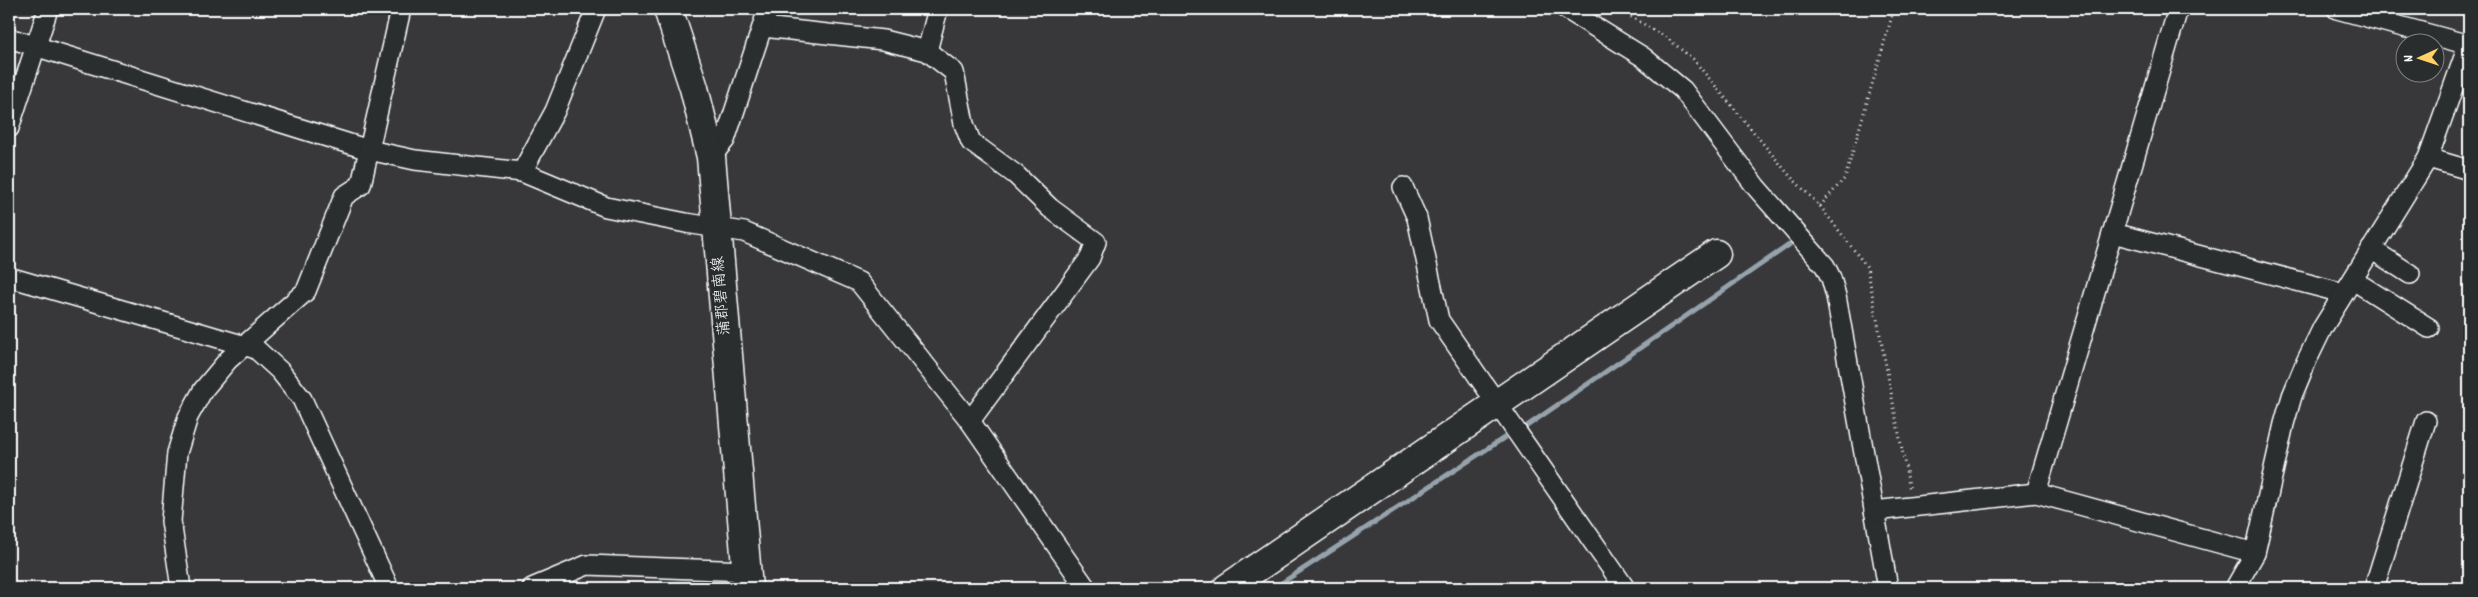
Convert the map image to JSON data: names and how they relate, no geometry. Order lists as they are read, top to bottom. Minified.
{"streets":{"street":["蒲郡碧南線"]},"north":"left"}
